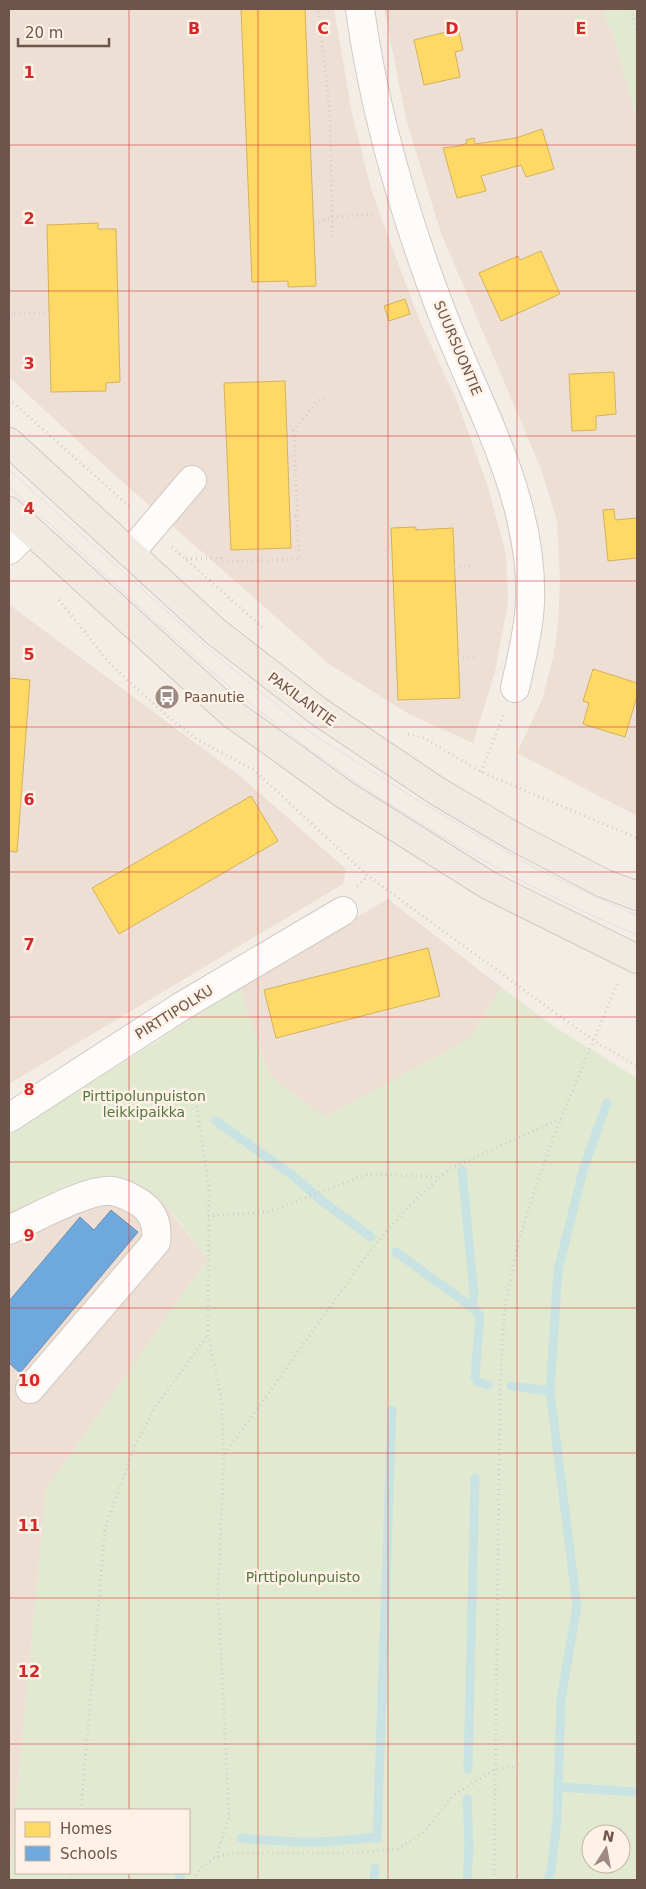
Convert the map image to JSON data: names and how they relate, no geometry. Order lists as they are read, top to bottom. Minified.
{"streets":{"main road":["PAKILANTIE"],"street":["SUURSUONTIE","PIRTTIPOLKU"]},"parks":["Pirttipolunpuiston leikkipaikka","Pirttipolunpuisto"],"places":{"bus stop":["Paanutie"]},"legend":["Homes","Schools"],"scale_bar":"20 m","north":"top","grid":{"columns":["B","C","D","E"],"rows":["1","2","3","4","5","6","7","8","9","10","11","12"]}}
